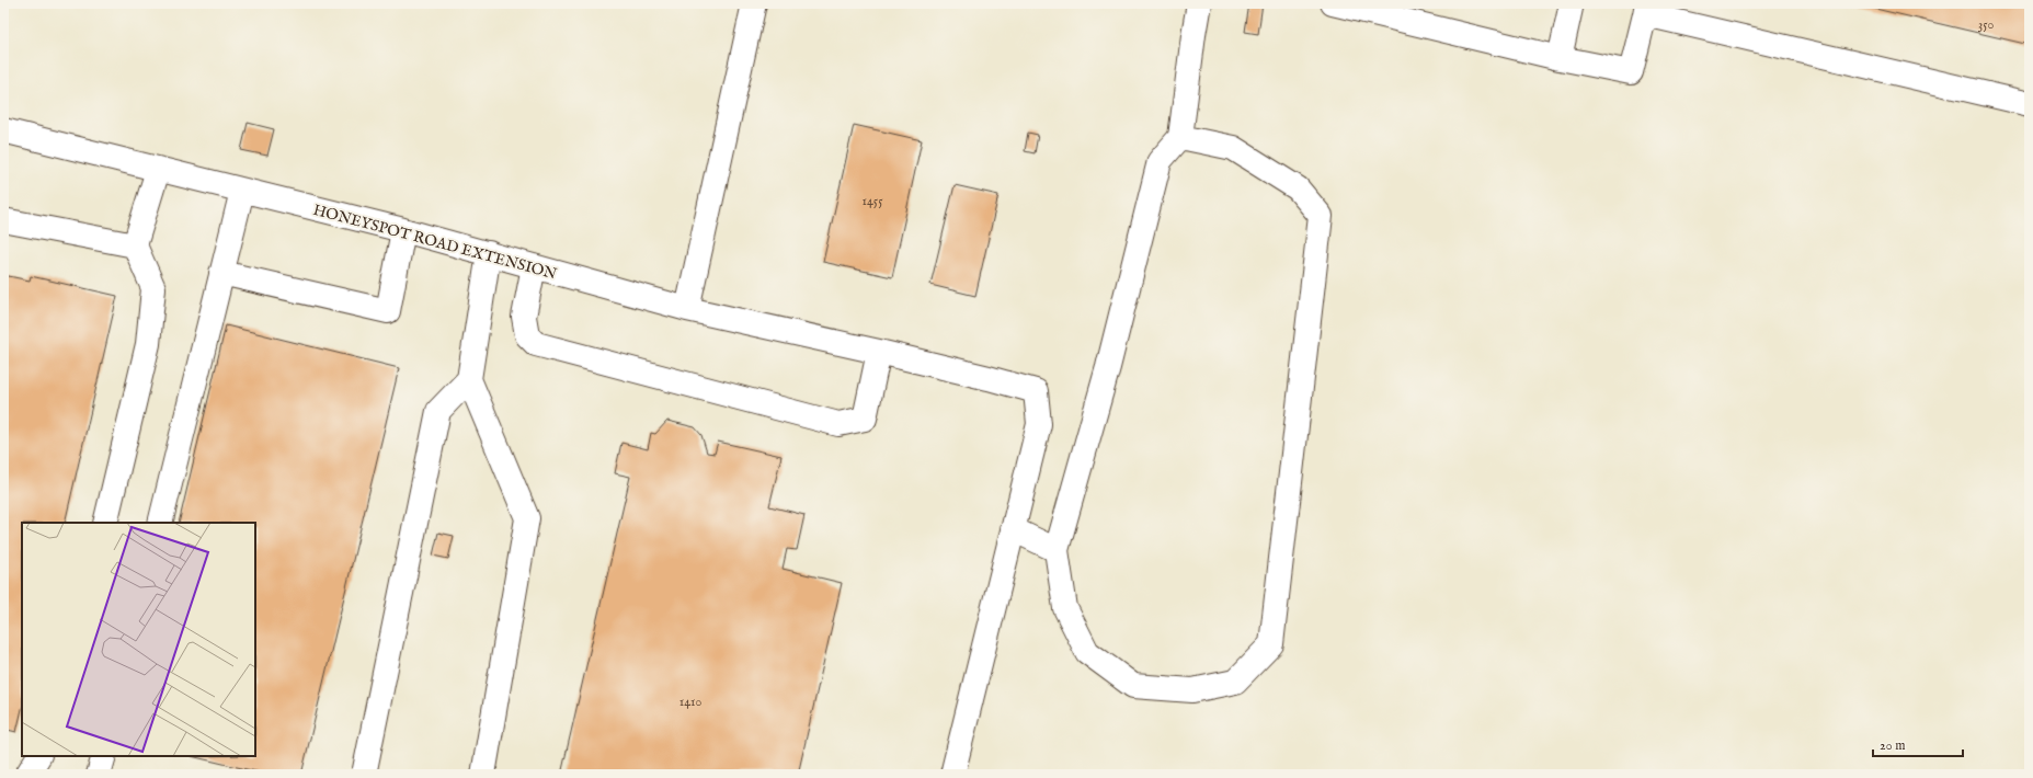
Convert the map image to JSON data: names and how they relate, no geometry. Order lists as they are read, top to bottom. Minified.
{"streets":{"street":["HONEYSPOT ROAD EXTENSION"]},"house_numbers":["350","1455","1410"],"scale_bar":"20 m"}
